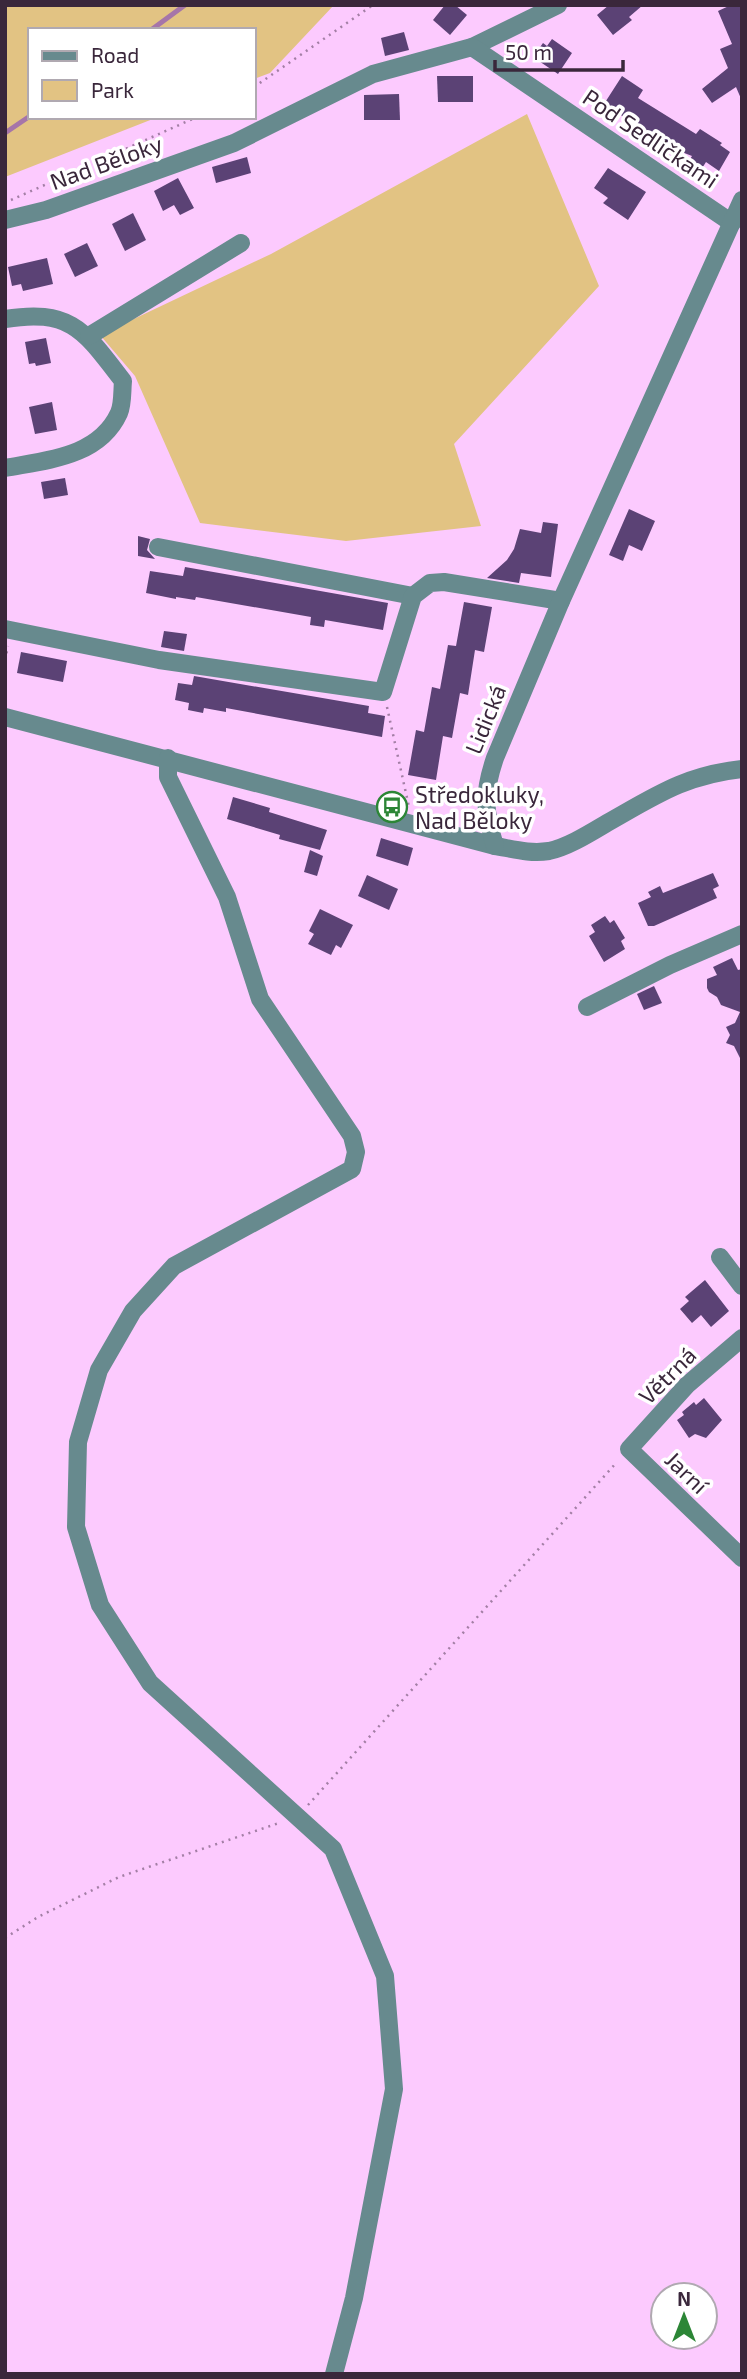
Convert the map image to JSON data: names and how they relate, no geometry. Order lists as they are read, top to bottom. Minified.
{"streets":{"street":["Pod Sedličkami","Nad Běloky","Lidická","Větrná","Jarní"]},"crossings":[["Pod Sedličkami","Nad Běloky"],["Pod Sedličkami","Lidická"],["Větrná","Jarní"]],"places":{"bus stop":["Středokluky, Nad Běloky"]},"legend":["Road","Park"],"scale_bar":"50 m","north":"top"}
